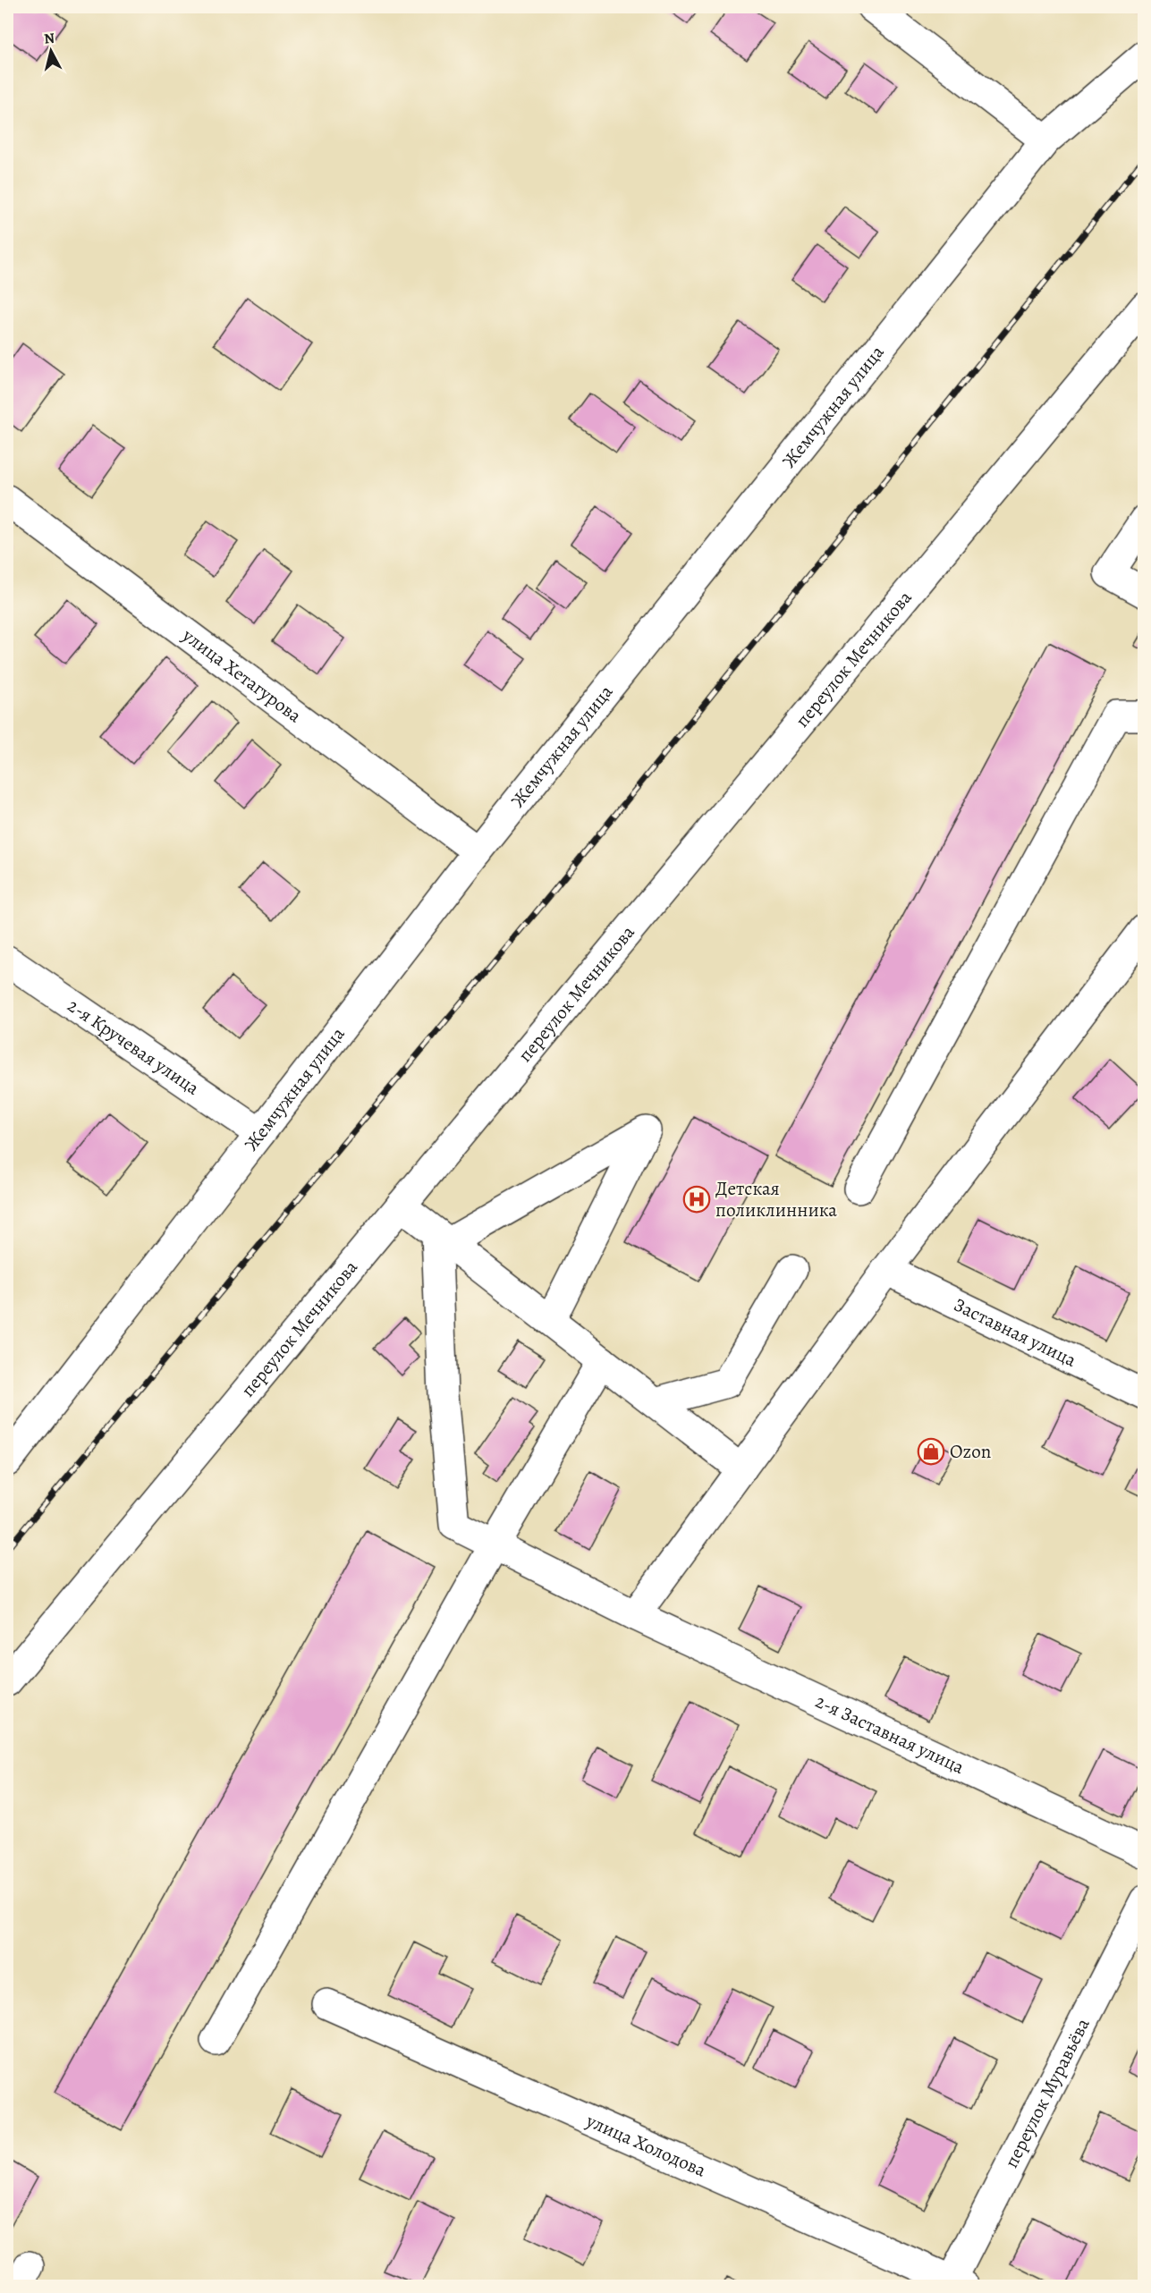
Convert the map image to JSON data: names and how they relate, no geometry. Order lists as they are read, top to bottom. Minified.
{"streets":{"street":["Жемчужная улица","переулок Мечникова","улица Хетагурова","2-я Кручевая улица","Заставная улица","2-я Заставная улица","переулок Муравьёва","улица Холодова"]},"crossings":[["Жемчужная улица","улица Хетагурова"],["Жемчужная улица","2-я Кручевая улица"],["переулок Муравьёва","улица Холодова"]],"places":{"hospital":["Детская поликлинника"],"shop":["Ozon"]},"north":"top"}
